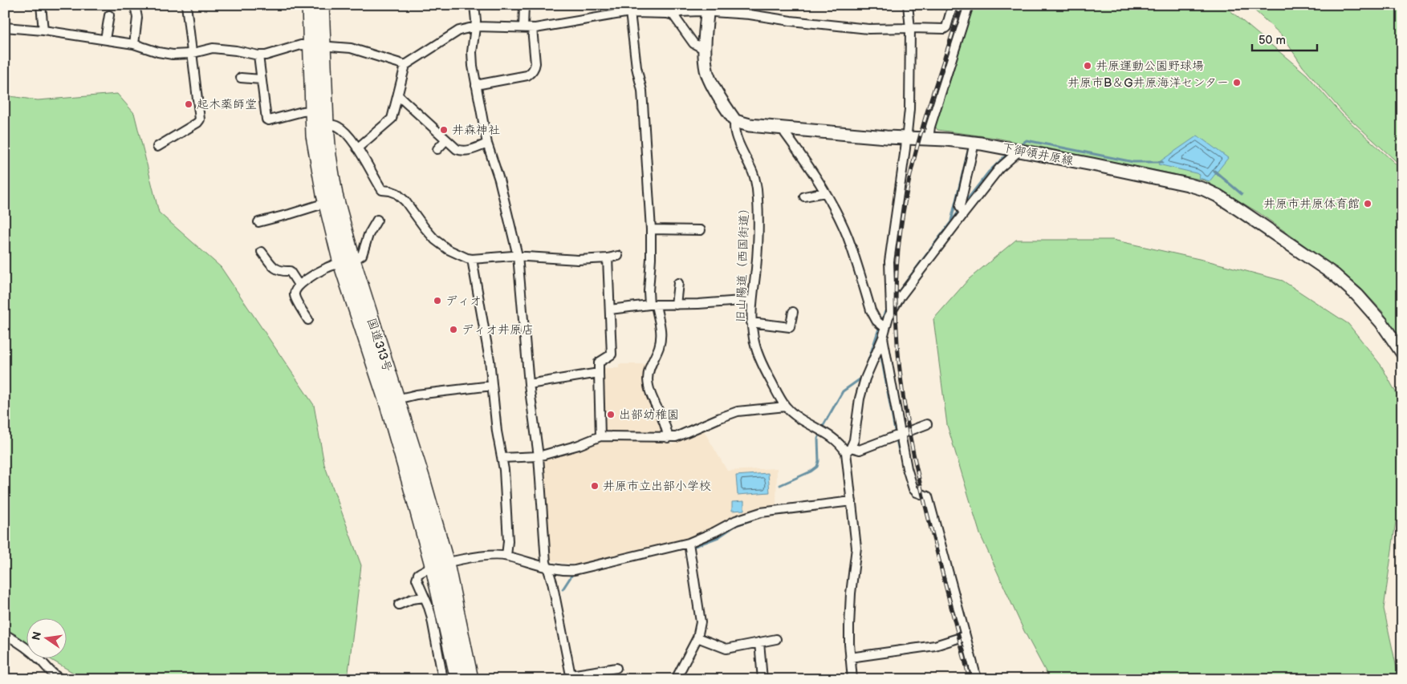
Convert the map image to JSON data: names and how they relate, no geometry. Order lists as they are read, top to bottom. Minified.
{"streets":{"highway":["国道313号"],"main road":["下御領井原線"],"street":["旧山陽道（西国街道）"]},"crossings":[["下御領井原線","旧山陽道（西国街道）"]],"places":["井原運動公園野球場","井原市B＆G井原海洋センター","起木薬師堂","井森神社","井原市井原体育館","ディオ","ディオ井原店","出部幼稚園","井原市立出部小学校"],"scale_bar":"50 m","north":"left"}
